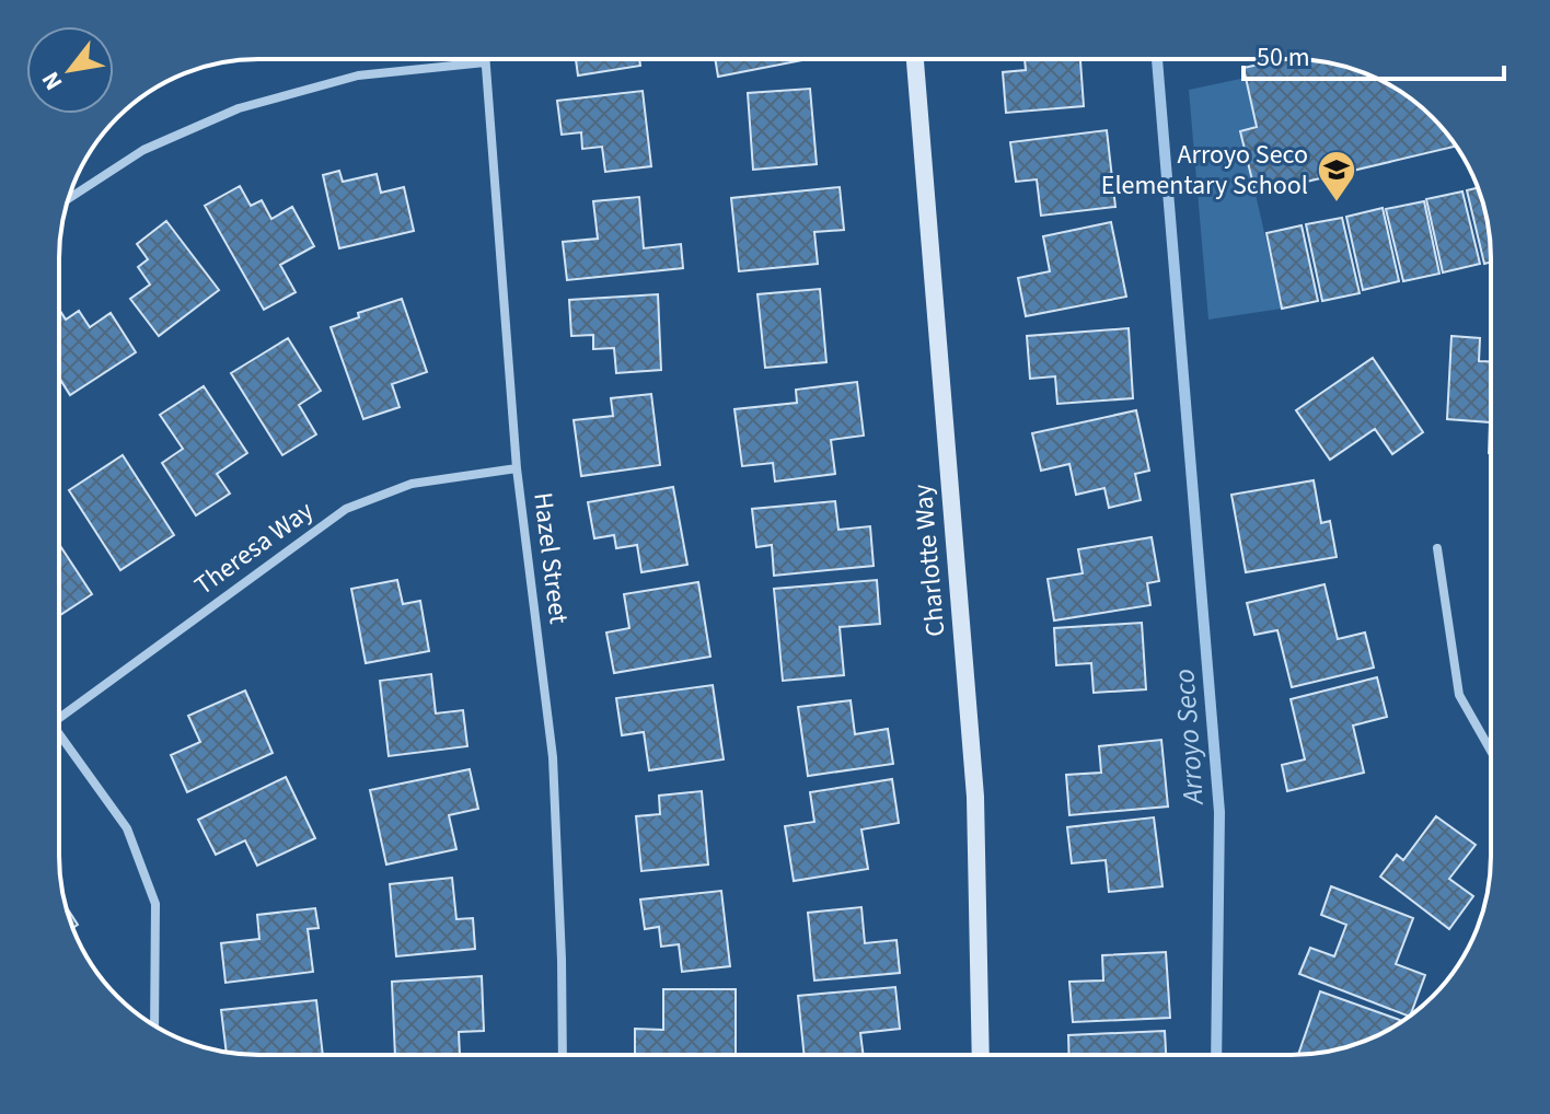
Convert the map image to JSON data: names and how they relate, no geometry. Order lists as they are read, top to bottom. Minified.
{"streets":{"street":["Theresa Way","Hazel Street","Charlotte Way"]},"crossings":[["Theresa Way","Hazel Street"]],"water":["Arroyo Seco"],"places":{"school or university":["Arroyo Seco Elementary School"]},"scale_bar":"50 m","north":"bottom left"}
